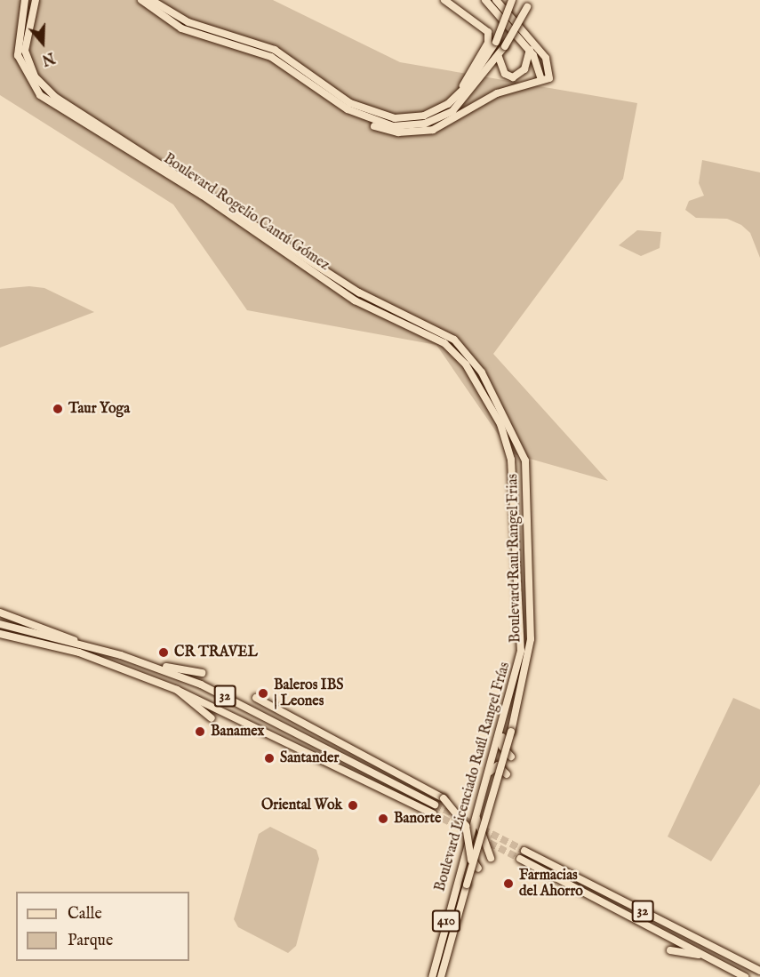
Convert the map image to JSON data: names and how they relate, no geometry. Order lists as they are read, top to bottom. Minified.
{"streets":{"main road":["Boulevard Rogelio Cantú Gómez","Boulevard Raul Rangel Frias","32","Boulevard Licenciado Raúl Rangel Frías","410"]},"crossings":[["Boulevard Rogelio Cantú Gómez","Boulevard Raul Rangel Frias"],["Boulevard Rogelio Cantú Gómez","Boulevard Licenciado Raúl Rangel Frías"],["Boulevard Raul Rangel Frias","Boulevard Licenciado Raúl Rangel Frías"]],"places":["Taur Yoga","CR TRAVEL","Baleros IBS | Leones","Banamex","Santander","Oriental Wok","Banorte","Farmacias del Ahorro"],"legend":["Calle","Parque"],"north":"bottom"}
